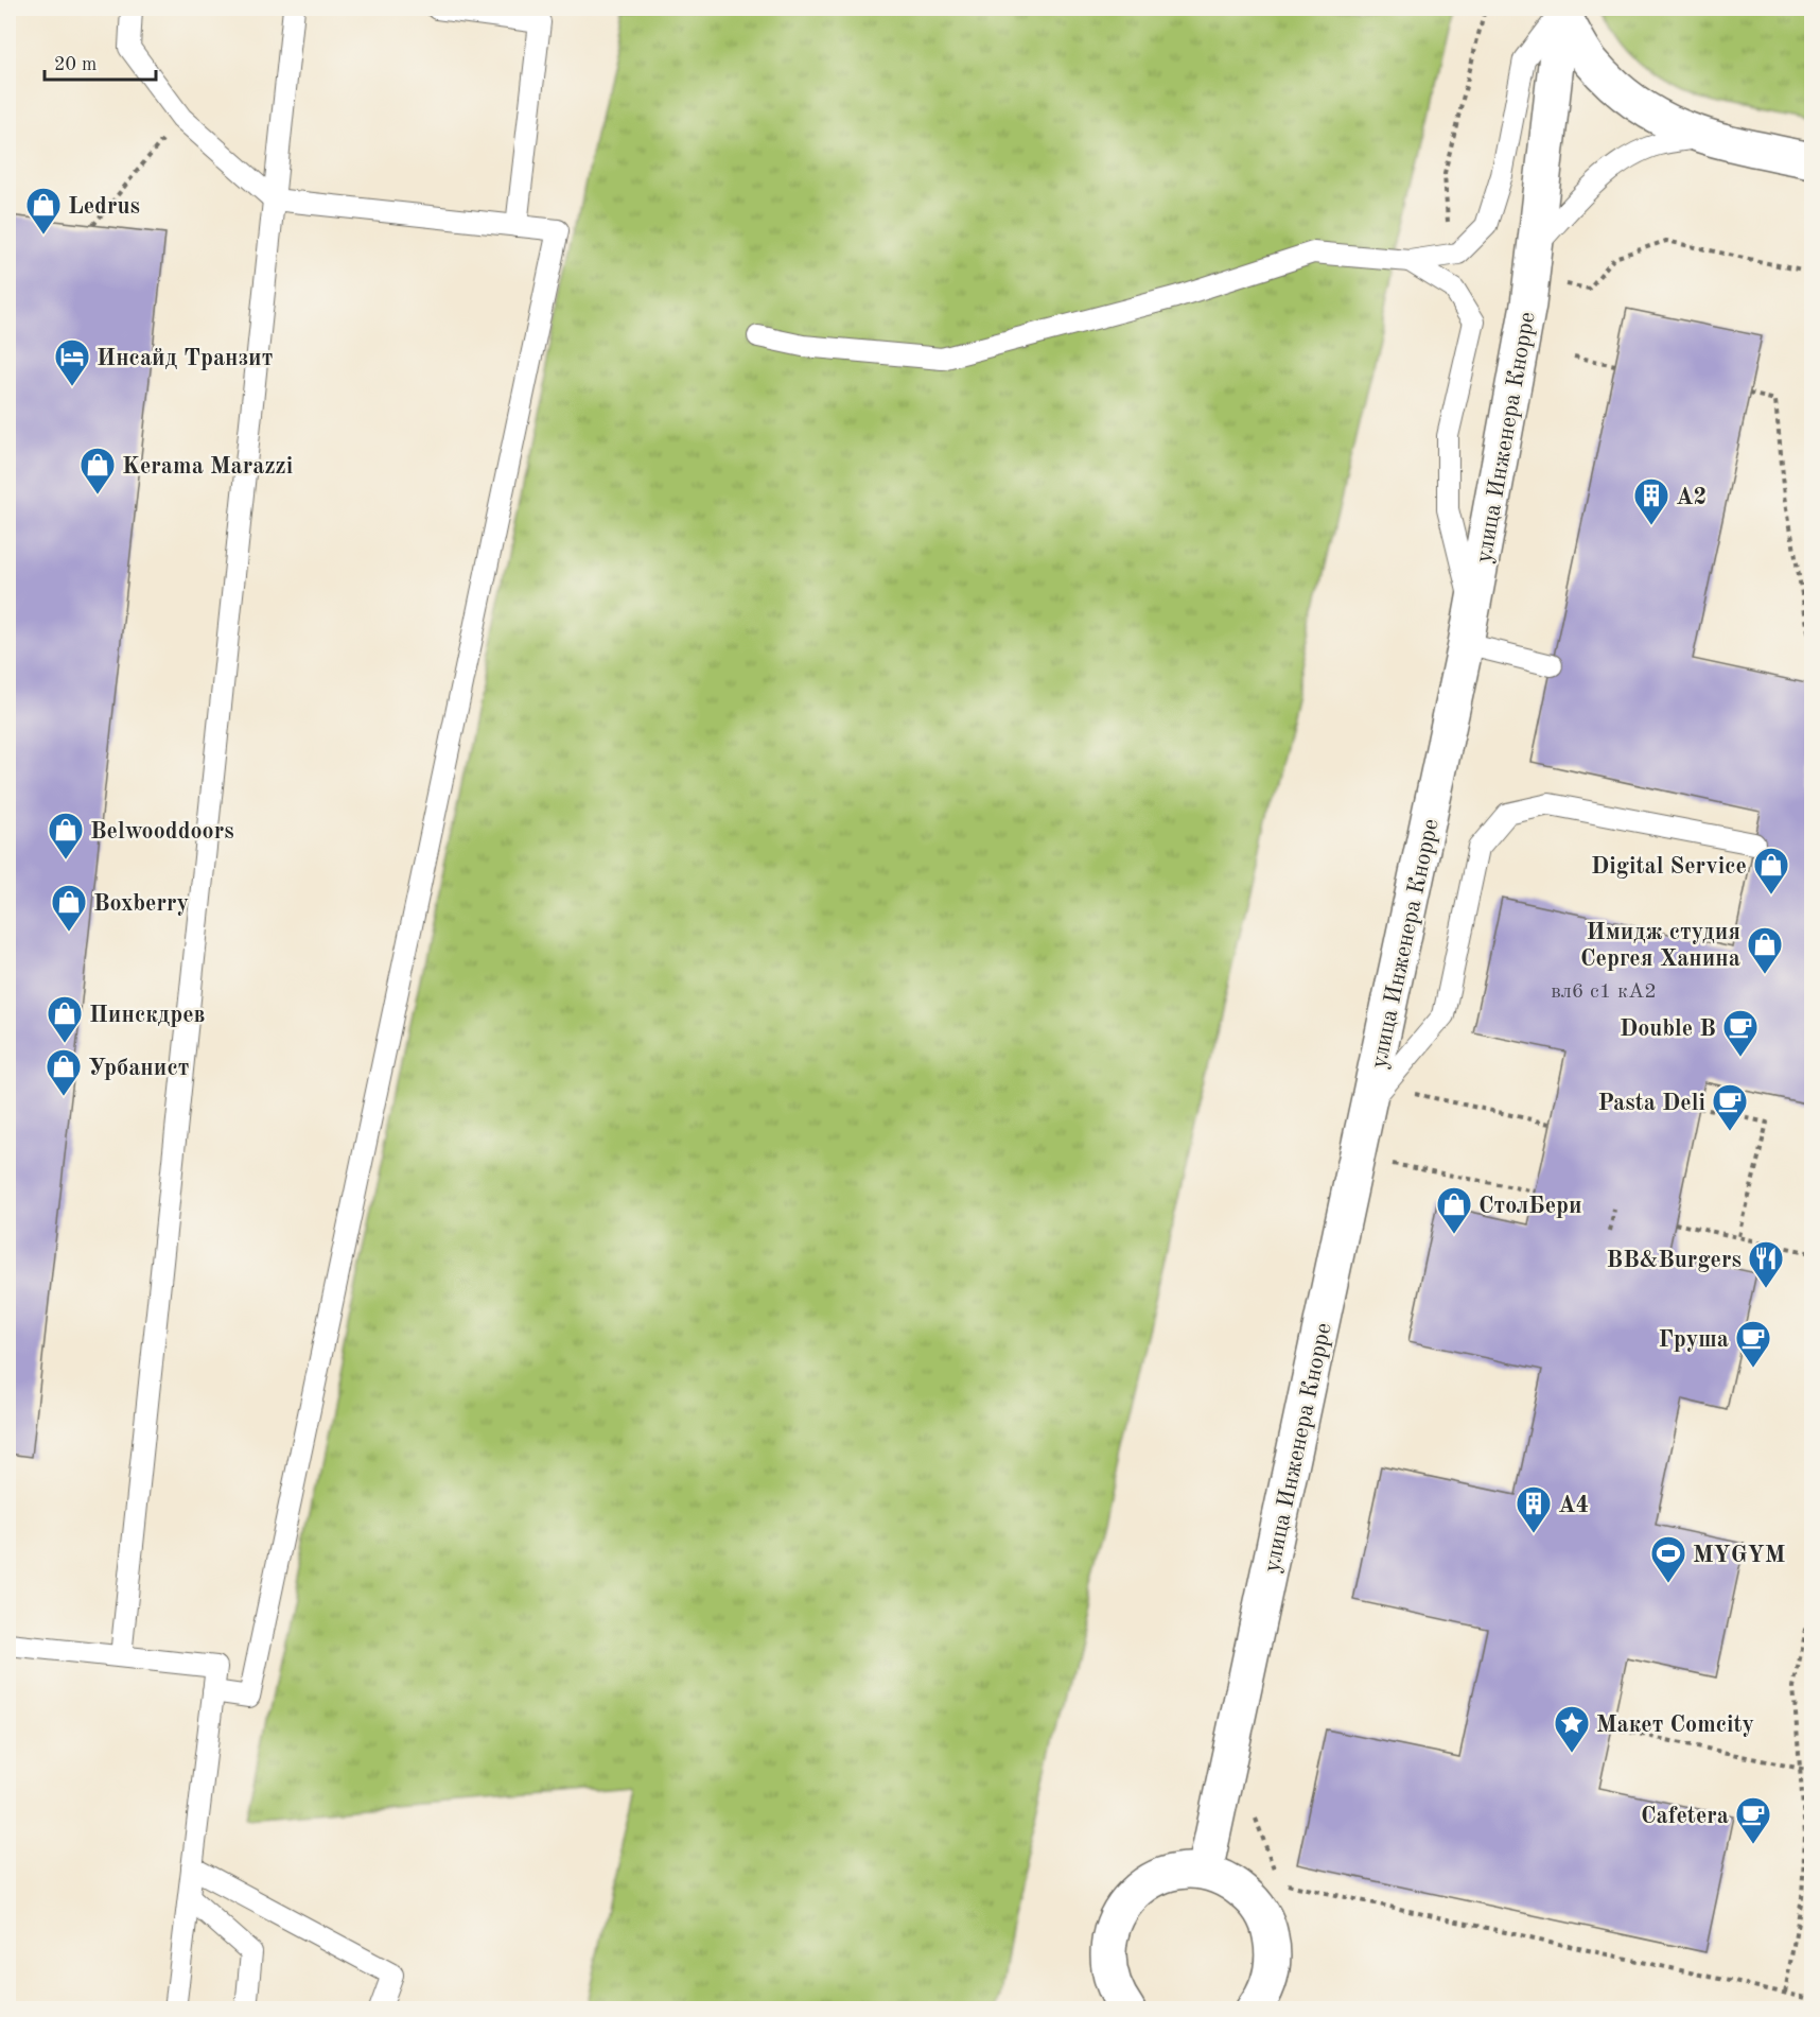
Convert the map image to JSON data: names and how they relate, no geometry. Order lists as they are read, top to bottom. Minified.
{"streets":{"street":["улица Инженера Кнорре"]},"places":{"shop":["Ledrus","Kerama Marazzi","Belwooddoors","Digital Service","Boxberry","Имидж студия Сергея Ханина","Пинскдрев","Урбанист","СтолБери"],"hotel":["Инсайд Транзит"],"building":["А2","А4"],"cafe":["Double B","Pasta Deli","Груша","Cafetera"],"restaurant":["BB&Burgers"],"sports":["MYGYM"],"place":["Макет Comcity"]},"house_numbers":["вл6 с1 кА2"],"scale_bar":"20 m"}
